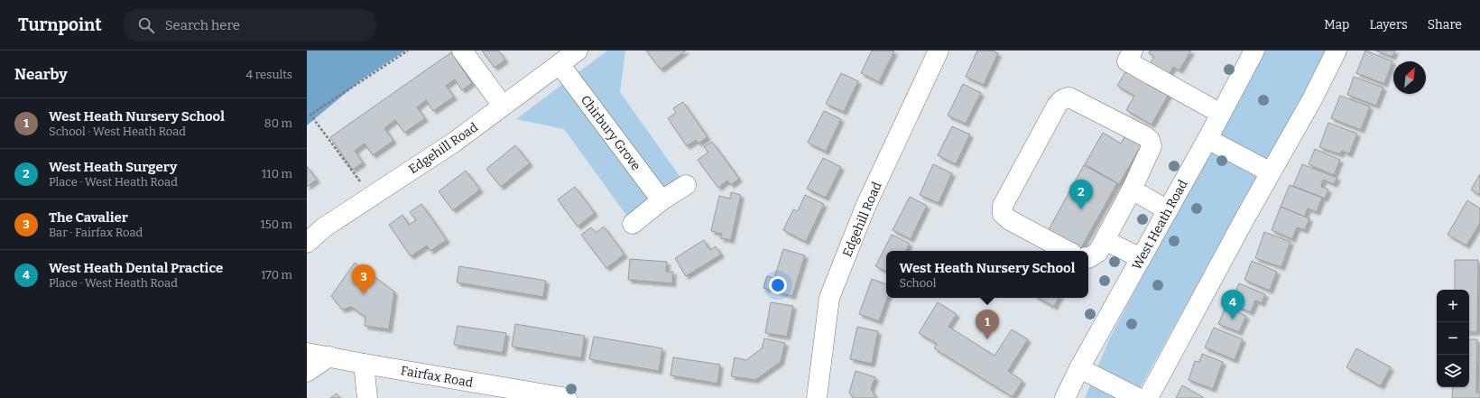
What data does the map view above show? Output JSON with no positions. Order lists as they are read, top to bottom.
{
  "streets": {
    "street": [
      "Chirbury Grove",
      "Edgehill Road",
      "West Heath Road",
      "Fairfax Road"
    ]
  },
  "crossings": [
    ["Chirbury Grove", "Edgehill Road"]
  ],
  "north": "top right",
  "page": {
    "header": "Turnpoint",
    "search": "Search here",
    "nav": ["Map", "Layers", "Share"],
    "heading": ["Nearby", "4 results"],
    "list": [
      {
        "mark": "1",
        "name": "West Heath Nursery School",
        "note": "School · West Heath Road",
        "value": "80 m"
      },
      {
        "mark": "2",
        "name": "West Heath Surgery",
        "note": "Place · West Heath Road",
        "value": "110 m"
      },
      {
        "mark": "3",
        "name": "The Cavalier",
        "note": "Bar · Fairfax Road",
        "value": "150 m"
      },
      {
        "mark": "4",
        "name": "West Heath Dental Practice",
        "note": "Place · West Heath Road",
        "value": "170 m"
      }
    ],
    "pins": [
      "2",
      "3",
      "4",
      "1"
    ],
    "popup": ["West Heath Nursery School", "School"],
    "map_buttons": ["+", "−"]
  }
}
